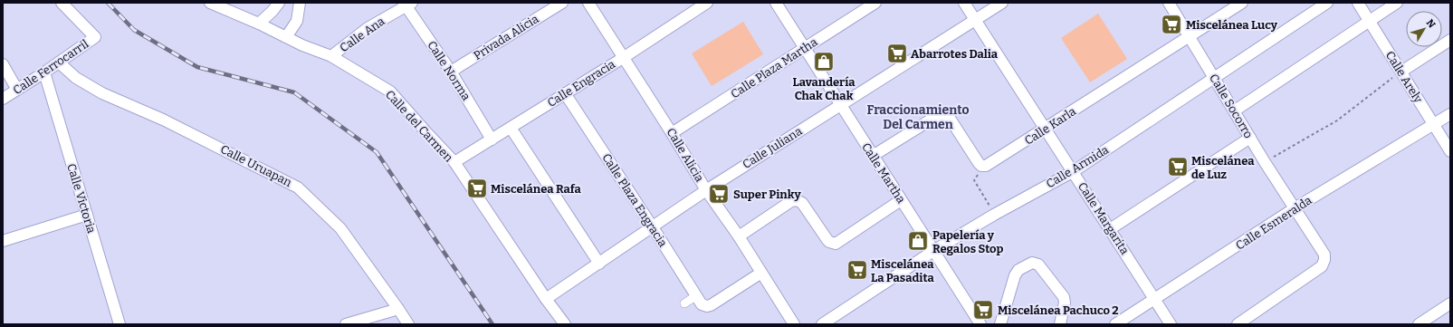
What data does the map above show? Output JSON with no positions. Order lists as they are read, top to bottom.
{
  "streets": {
    "street": [
      "Calle Ana",
      "Privada Alicia",
      "Calle Ferrocarril",
      "Calle Plaza Martha",
      "Calle Norma",
      "Calle Arely",
      "Calle Engracia",
      "Calle Socorro",
      "Calle del Carmen",
      "Calle Karla",
      "Calle Juliana",
      "Calle Alicia",
      "Calle Uruapan",
      "Calle Armida",
      "Calle Martha",
      "Calle Victoria",
      "Calle Plaza Engracia",
      "Calle Margarita",
      "Calle Esmeralda"
    ]
  },
  "crossings": [
    ["Calle Ana", "Calle Norma"],
    ["Calle Ana", "Calle del Carmen"],
    ["Privada Alicia", "Calle Norma"],
    ["Calle Ferrocarril", "Calle Uruapan"],
    ["Calle Ferrocarril", "Calle Victoria"],
    ["Calle Plaza Martha", "Calle Alicia"],
    ["Calle Plaza Martha", "Calle Martha"],
    ["Calle Norma", "Calle Engracia"],
    ["Calle Arely", "Calle Esmeralda"],
    ["Calle Engracia", "Calle del Carmen"],
    ["Calle Engracia", "Calle Alicia"],
    ["Calle Engracia", "Calle Plaza Engracia"],
    ["Calle Socorro", "Calle Karla"],
    ["Calle Socorro", "Calle Armida"],
    ["Calle Socorro", "Calle Esmeralda"],
    ["Calle del Carmen", "Calle Juliana"],
    ["Calle Karla", "Calle Margarita"],
    ["Calle Juliana", "Calle Alicia"],
    ["Calle Juliana", "Calle Martha"],
    ["Calle Juliana", "Calle Plaza Engracia"],
    ["Calle Juliana", "Calle Margarita"],
    ["Calle Alicia", "Calle Plaza Engracia"],
    ["Calle Armida", "Calle Martha"],
    ["Calle Armida", "Calle Margarita"],
    ["Calle Margarita", "Calle Esmeralda"]
  ],
  "districts": ["Fraccionamiento Del Carmen"],
  "places": {
    "supermarket": [
      "Miscelánea Lucy",
      "Abarrotes Dalia",
      "Miscelánea de Luz",
      "Miscelánea Rafa",
      "Super Pinky",
      "Miscelánea La Pasadita",
      "Miscelánea Pachuco 2"
    ],
    "shop": ["Lavandería Chak Chak", "Papelería y Regalos Stop"]
  },
  "north": "top right"
}
